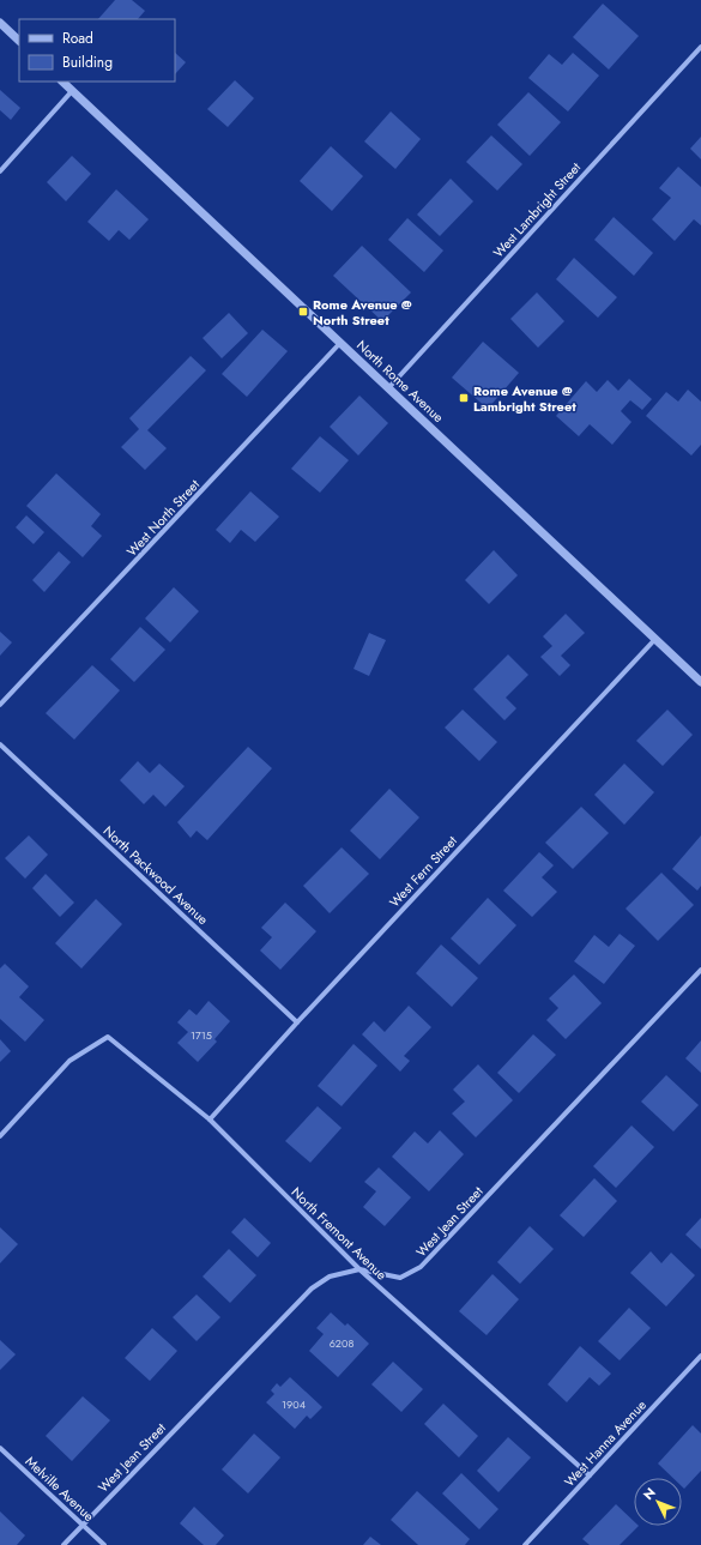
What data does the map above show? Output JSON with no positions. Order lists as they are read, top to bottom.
{
  "streets": {
    "street": [
      "West Lambright Street",
      "North Rome Avenue",
      "West North Street",
      "West Fern Street",
      "North Packwood Avenue",
      "West Jean Street",
      "North Fremont Avenue",
      "West Hanna Avenue",
      "Melville Avenue"
    ]
  },
  "crossings": [
    ["West Lambright Street", "North Rome Avenue"],
    ["North Rome Avenue", "West North Street"],
    ["North Rome Avenue", "West Fern Street"],
    ["West Fern Street", "North Packwood Avenue"],
    ["West Fern Street", "North Fremont Avenue"],
    ["West Jean Street", "North Fremont Avenue"],
    ["West Jean Street", "Melville Avenue"],
    ["North Fremont Avenue", "West Hanna Avenue"]
  ],
  "places": {
    "transit": ["Rome Avenue @ North Street", "Rome Avenue @ Lambright Street"]
  },
  "house_numbers": ["1715", "6208", "1904"],
  "legend": ["Road", "Building"],
  "north": "top left"
}
